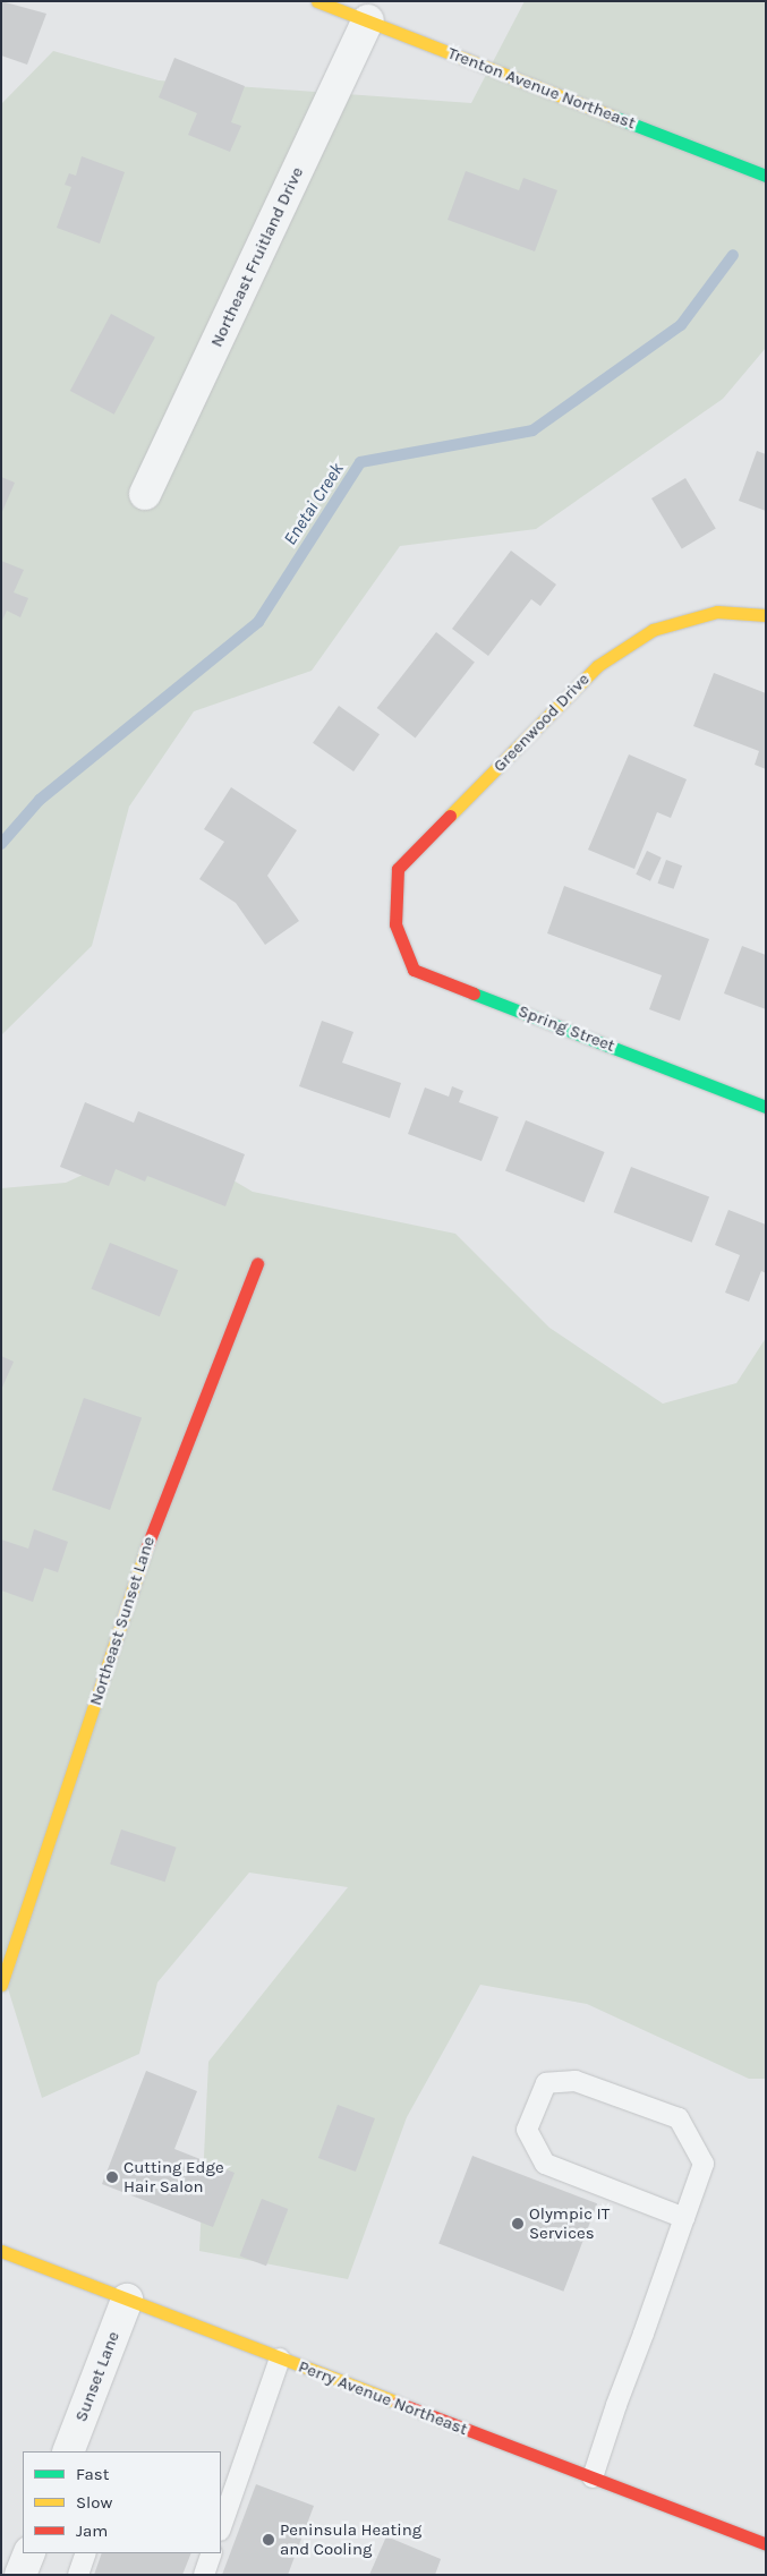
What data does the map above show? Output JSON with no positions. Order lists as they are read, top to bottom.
{
  "streets": {
    "street": [
      "Trenton Avenue Northeast",
      "Northeast Fruitland Drive",
      "Greenwood Drive",
      "Spring Street",
      "Northeast Sunset Lane",
      "Sunset Lane",
      "Perry Avenue Northeast"
    ]
  },
  "crossings": [
    ["Trenton Avenue Northeast", "Northeast Fruitland Drive"],
    ["Greenwood Drive", "Spring Street"],
    ["Sunset Lane", "Perry Avenue Northeast"]
  ],
  "water": ["Enetai Creek"],
  "places": ["Cutting Edge Hair Salon", "Olympic IT Services", "Peninsula Heating and Cooling"],
  "legend": ["Fast", "Slow", "Jam"]
}
